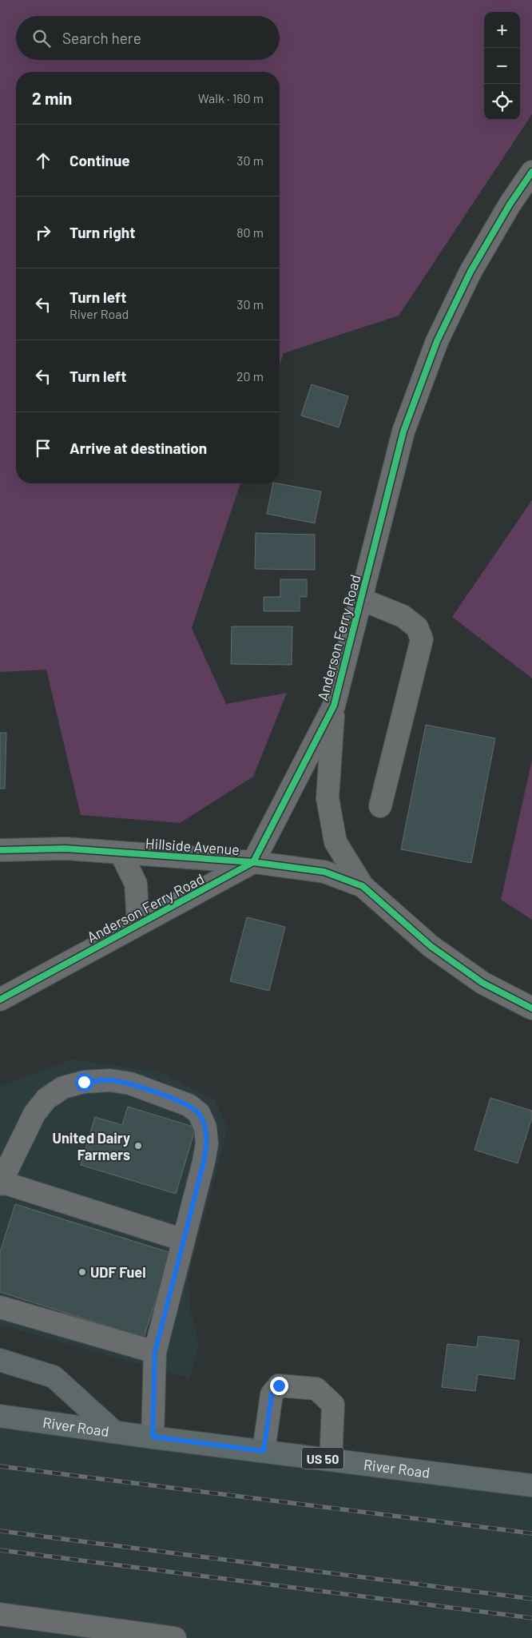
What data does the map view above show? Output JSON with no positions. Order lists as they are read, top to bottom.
{
  "streets": {
    "main road": ["River Road", "US 50"],
    "street": ["Anderson Ferry Road", "Hillside Avenue"]
  },
  "crossings": [
    ["Anderson Ferry Road", "Hillside Avenue"]
  ],
  "places": ["United Dairy Farmers", "UDF Fuel"],
  "page": {
    "map_buttons": ["+", "−"],
    "search": "Search here",
    "heading": ["2 min", "Walk · 160 m"],
    "list": [
      ["Continue", "30 m"],
      ["Turn right", "80 m"],
      ["Turn left", "River Road", "30 m"],
      ["Turn left", "20 m"],
      "Arrive at destination"
    ]
  }
}
